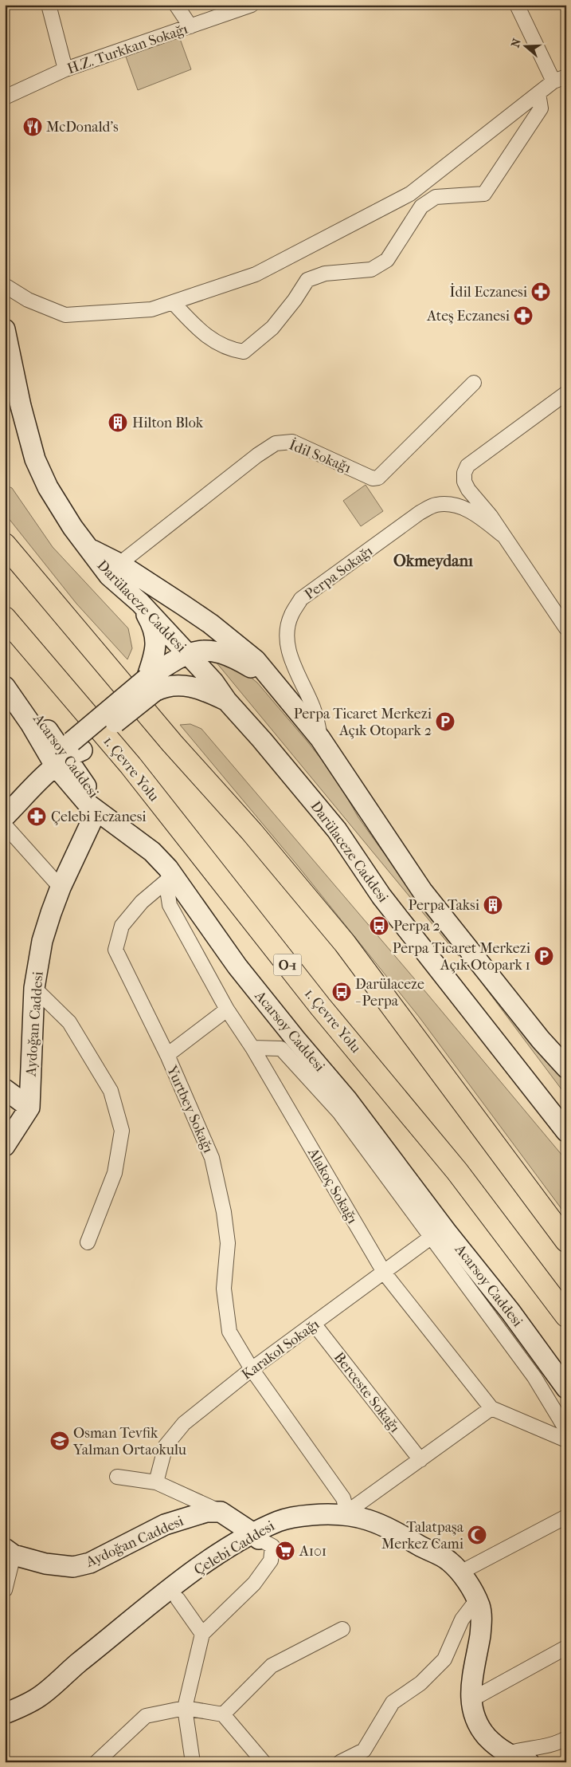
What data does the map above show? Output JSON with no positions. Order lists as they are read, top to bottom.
{
  "streets": {
    "highway": ["1. Çevre Yolu", "O-1"],
    "main road": [
      "Darülaceze Caddesi",
      "Acarsoy Caddesi",
      "Aydoğan Caddesi",
      "Çelebi Caddesi"
    ],
    "street": [
      "H.Z. Turkkan Sokağı",
      "İdil Sokağı",
      "Perpa Sokağı",
      "Yurtbey Sokağı",
      "Alakoç Sokağı",
      "Karakol Sokağı",
      "Berceste Sokağı"
    ]
  },
  "crossings": [
    ["İdil Sokağı", "Darülaceze Caddesi"],
    ["Perpa Sokağı", "Darülaceze Caddesi"],
    ["Acarsoy Caddesi", "Aydoğan Caddesi"],
    ["Acarsoy Caddesi", "Yurtbey Sokağı"],
    ["Acarsoy Caddesi", "Alakoç Sokağı"],
    ["Yurtbey Sokağı", "Alakoç Sokağı"],
    ["Yurtbey Sokağı", "Karakol Sokağı"],
    ["Yurtbey Sokağı", "Çelebi Caddesi"],
    ["Alakoç Sokağı", "Karakol Sokağı"],
    ["Karakol Sokağı", "Berceste Sokağı"]
  ],
  "districts": ["Okmeydanı"],
  "places": {
    "restaurant": ["McDonald's"],
    "pharmacy": ["İdil Eczanesi", "Ateş Eczanesi", "Çelebi Eczanesi"],
    "building": ["Hilton Blok", "Perpa Taksi"],
    "parking": ["Perpa Ticaret Merkezi Açık Otopark 2", "Perpa Ticaret Merkezi Açık Otopark 1"],
    "bus stop": ["Perpa 2", "Darülaceze - Perpa"],
    "school or university": ["Osman Tevfik Yalman Ortaokulu"],
    "mosque": ["Talatpaşa Merkez Cami"],
    "supermarket": ["A101"]
  },
  "north": "left"
}
